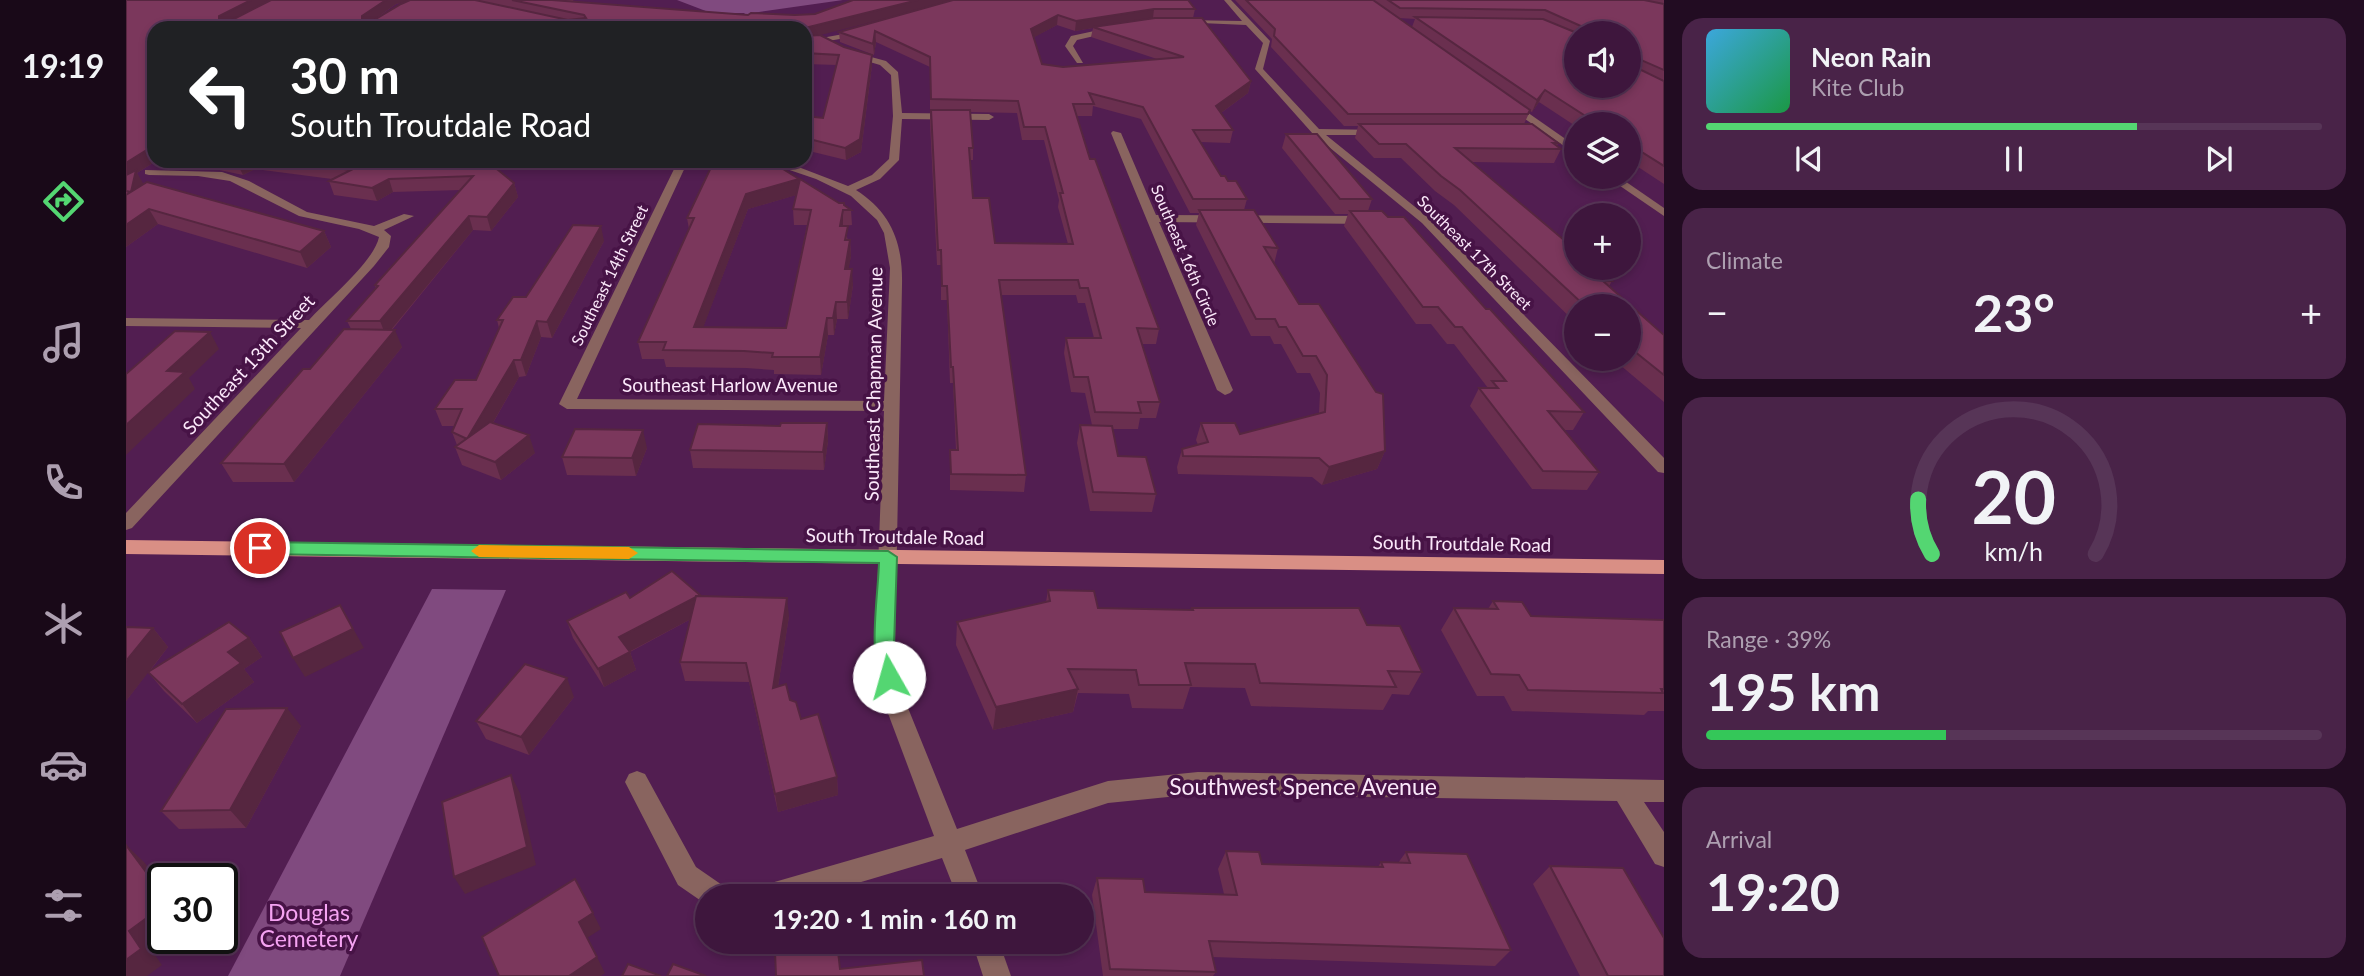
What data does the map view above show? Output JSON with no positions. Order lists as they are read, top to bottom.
{
  "streets": {
    "main road": ["South Troutdale Road"],
    "street": [
      "Southeast 17th Street",
      "Southeast 16th Circle",
      "Southeast 14th Street",
      "Southeast 13th Street",
      "Southeast Harlow Avenue",
      "Southeast Chapman Avenue",
      "Southwest Spence Avenue"
    ]
  },
  "crossings": [
    ["Southeast 14th Street", "Southeast Harlow Avenue"],
    ["Southeast Harlow Avenue", "Southeast Chapman Avenue"],
    ["Southeast Chapman Avenue", "South Troutdale Road"],
    ["Southeast Chapman Avenue", "Southwest Spence Avenue"]
  ],
  "parks": ["Douglas Cemetery"],
  "page": {
    "tabs": "19:19",
    "map_buttons": ["+", "−"],
    "turn": ["30 m", "South Troutdale Road"],
    "song": ["Neon Rain", "Kite Club"],
    "tile": [
      "Climate",
      ["Range · 39%", "195 km"],
      ["Arrival", "19:20"]
    ],
    "heat": ["−", "23°", "+"],
    "limit": "30",
    "trip": "19:20 · 1 min · 160 m",
    "gauge": ["20", "km/h"]
  }
}
